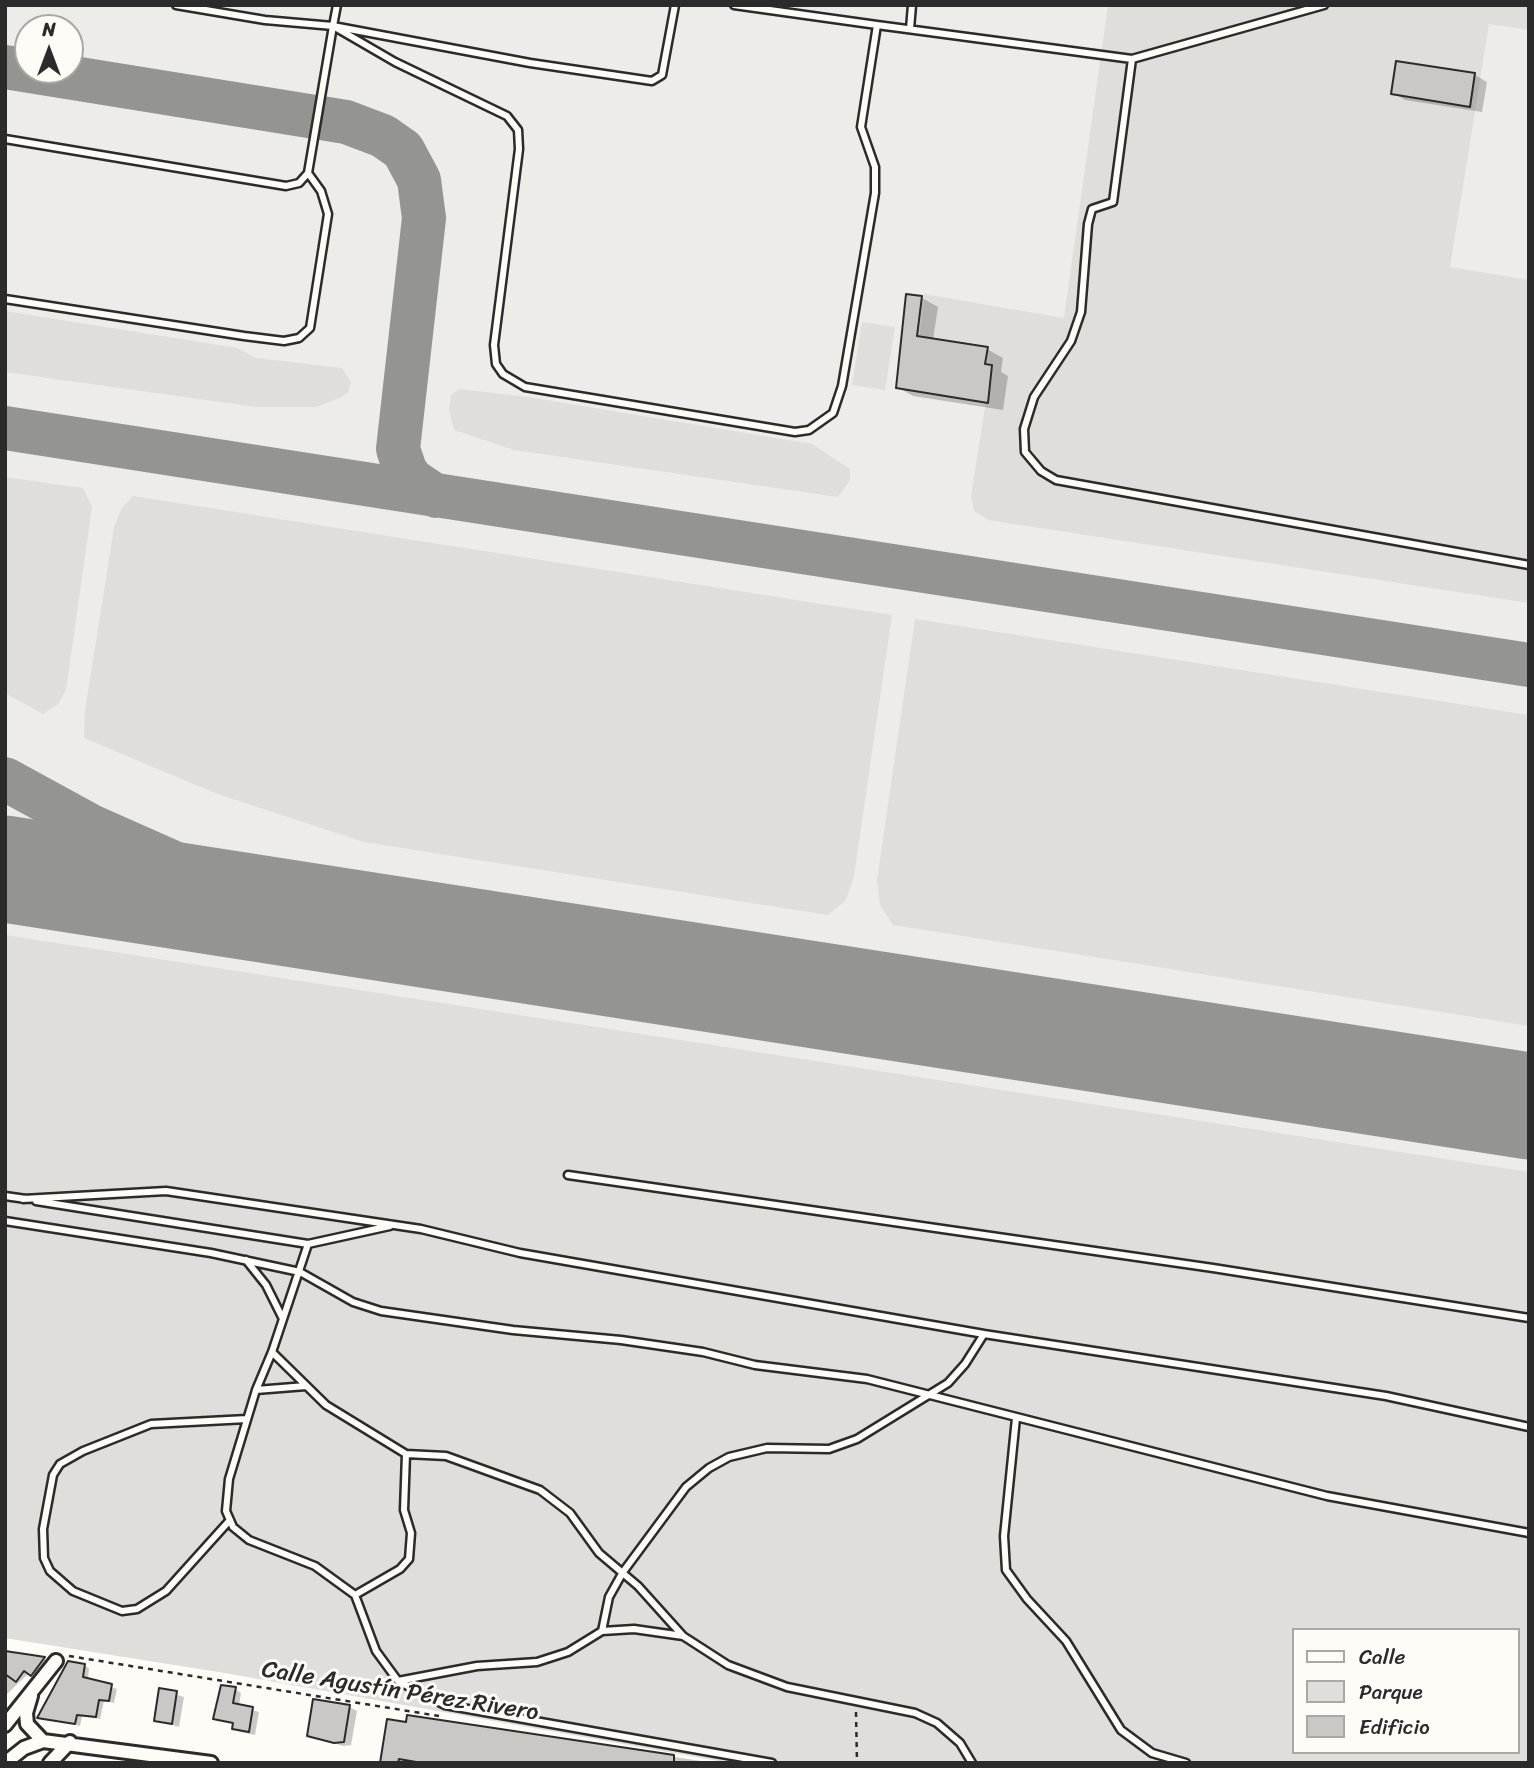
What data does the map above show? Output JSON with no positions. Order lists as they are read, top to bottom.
{
  "streets": {
    "path": ["Calle Agustín Pérez Rivero"]
  },
  "legend": ["Calle", "Parque", "Edificio"],
  "north": "top"
}
